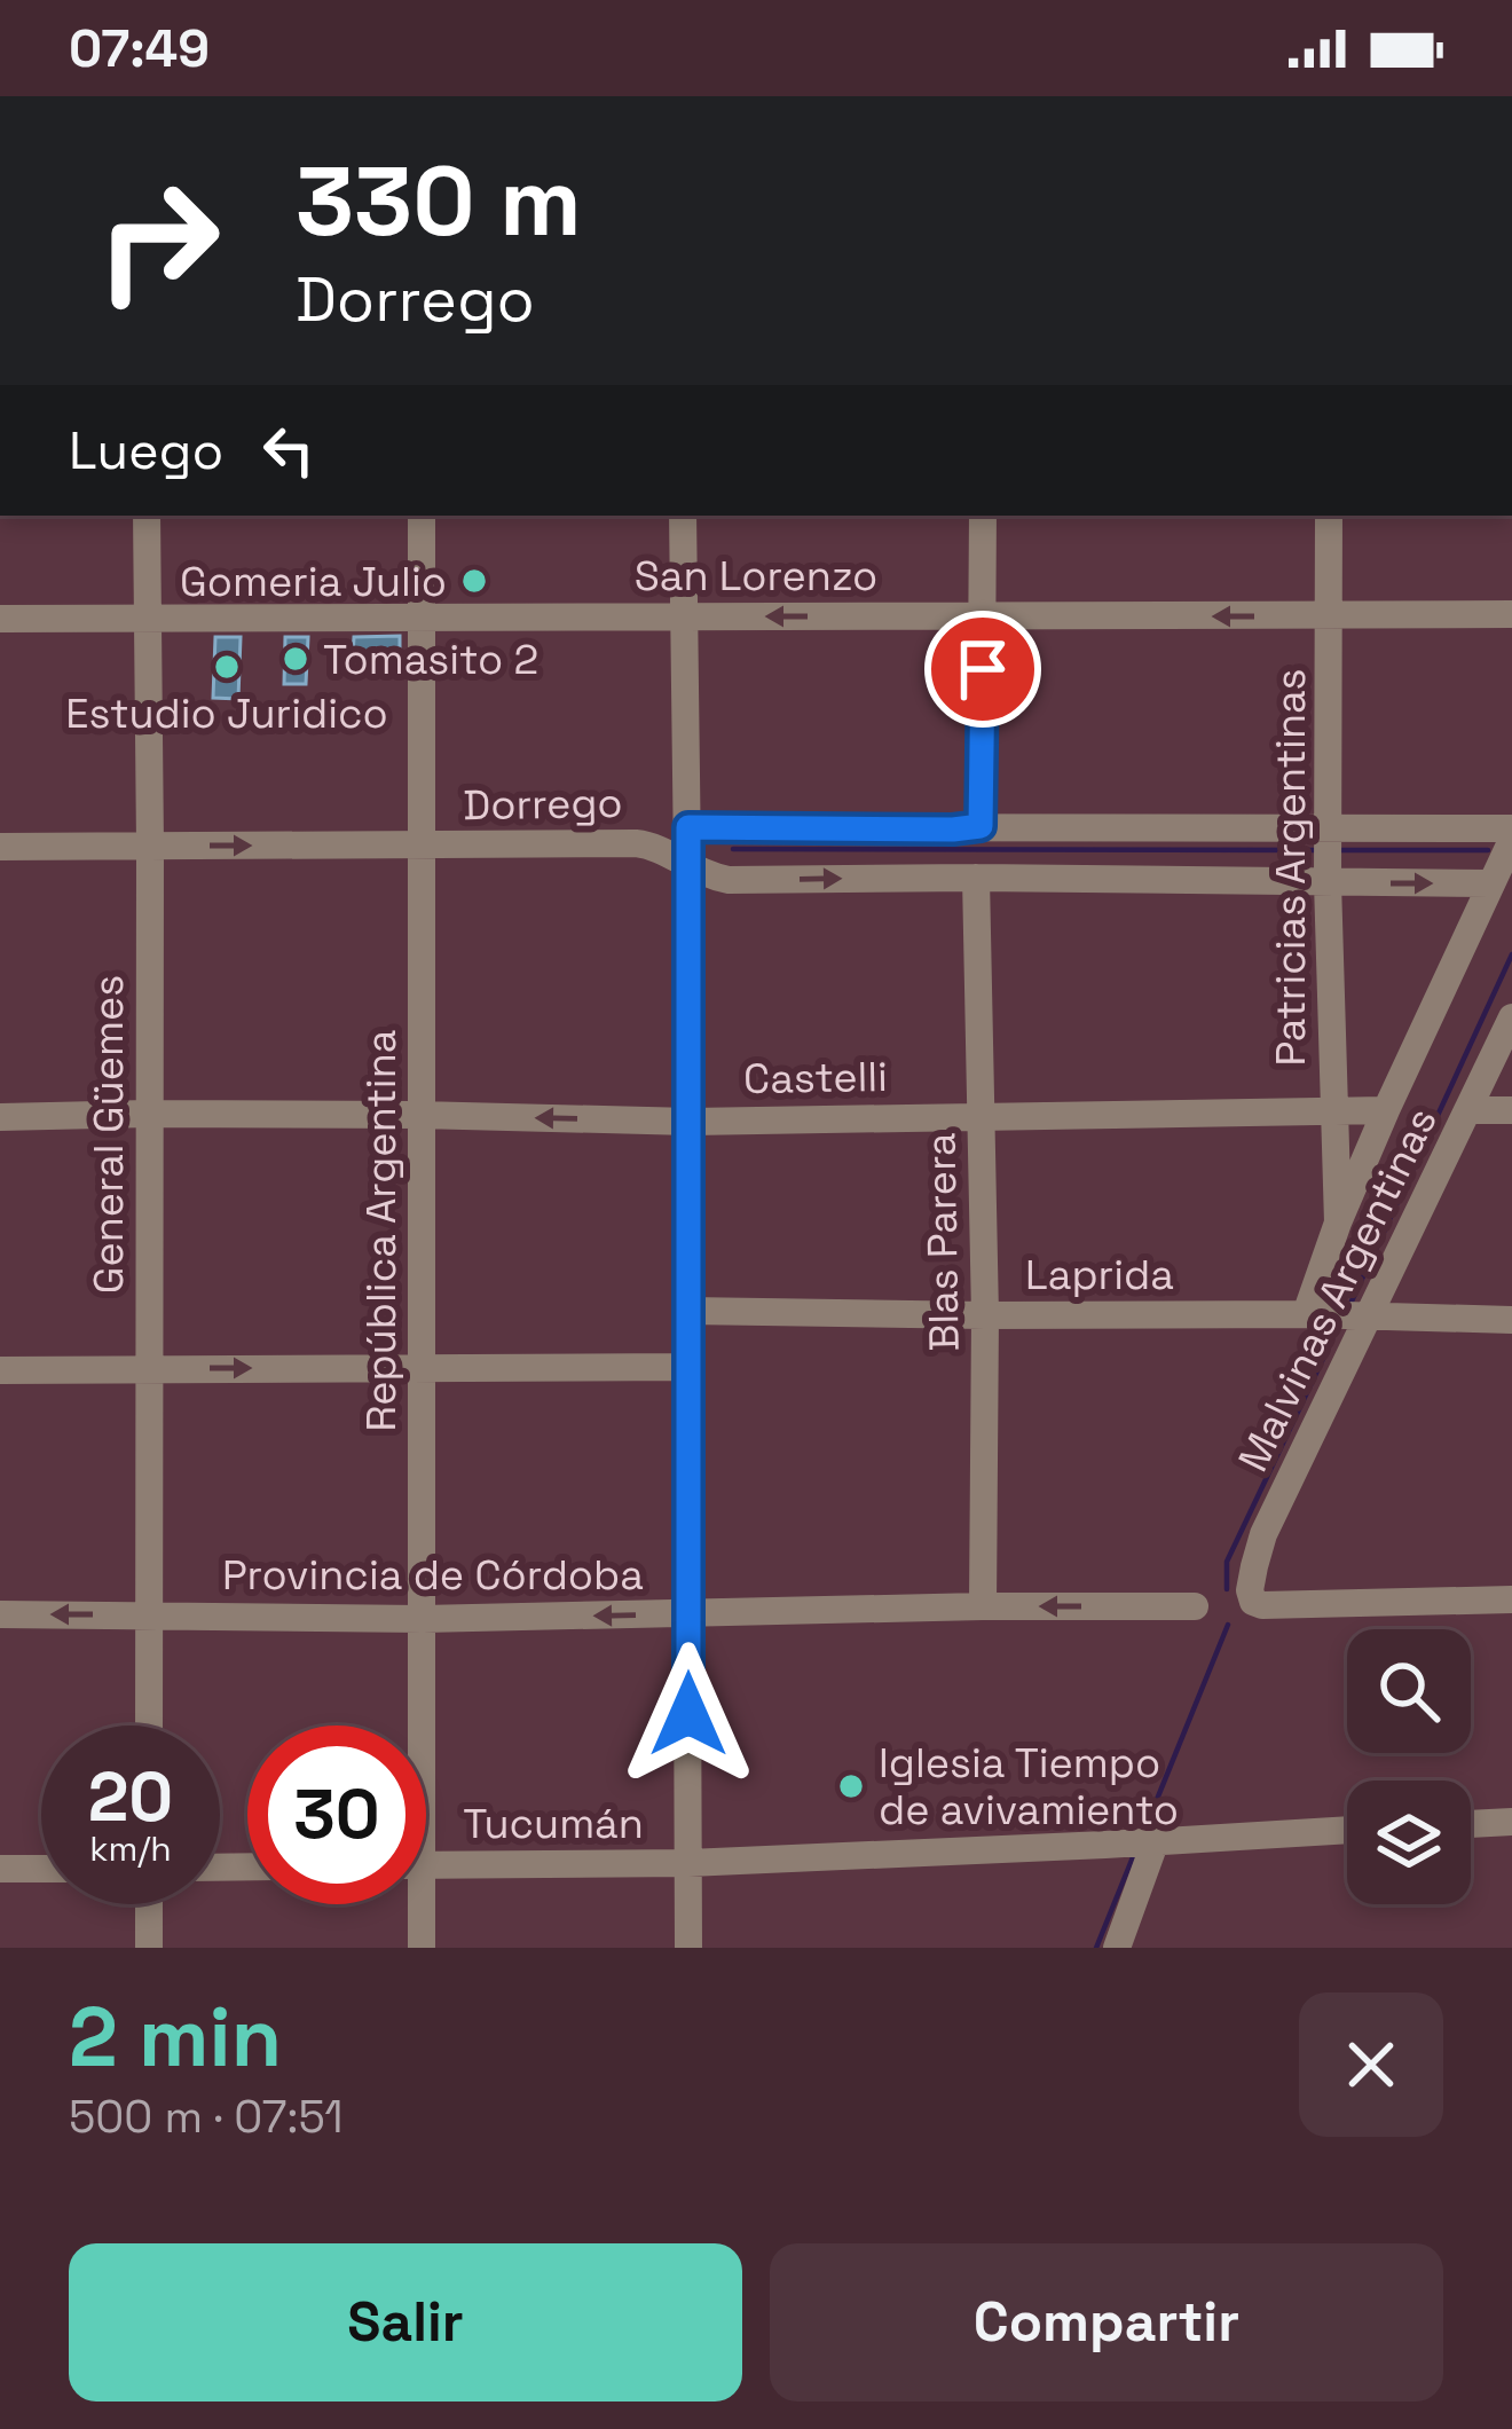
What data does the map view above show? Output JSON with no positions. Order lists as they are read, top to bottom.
{
  "streets": {
    "street": [
      "San Lorenzo",
      "Dorrego",
      "Patricias Argentinas",
      "Castelli",
      "General Güemes",
      "República Argentina",
      "Blas Parera",
      "Laprida",
      "Malvinas Argentinas",
      "Provincia de Córdoba",
      "Tucumán"
    ]
  },
  "crossings": [
    ["San Lorenzo", "Patricias Argentinas"],
    ["San Lorenzo", "General Güemes"],
    ["San Lorenzo", "República Argentina"],
    ["Dorrego", "Patricias Argentinas"],
    ["Dorrego", "General Güemes"],
    ["Dorrego", "República Argentina"],
    ["Dorrego", "Blas Parera"],
    ["Dorrego", "Malvinas Argentinas"],
    ["Patricias Argentinas", "Castelli"],
    ["Patricias Argentinas", "Malvinas Argentinas"],
    ["Castelli", "General Güemes"],
    ["Castelli", "República Argentina"],
    ["Castelli", "Blas Parera"],
    ["Castelli", "Malvinas Argentinas"],
    ["General Güemes", "Provincia de Córdoba"],
    ["República Argentina", "Provincia de Córdoba"],
    ["Blas Parera", "Laprida"],
    ["Blas Parera", "Provincia de Córdoba"],
    ["Laprida", "Malvinas Argentinas"]
  ],
  "one_way": ["Provincia de Córdoba"],
  "places": [
    "Gomeria Julio",
    "Tomasito 2",
    "Estudio Juridico",
    "Iglesia Tiempo de avivamiento"
  ],
  "page": {
    "status": "07:49",
    "turn": ["330 m", "Dorrego"],
    "then": "Luego",
    "speed": "20 km/h",
    "limit": "30",
    "heading": ["2 min", "500 m · 07:51"],
    "buttons": ["Salir", "Compartir"]
  }
}
